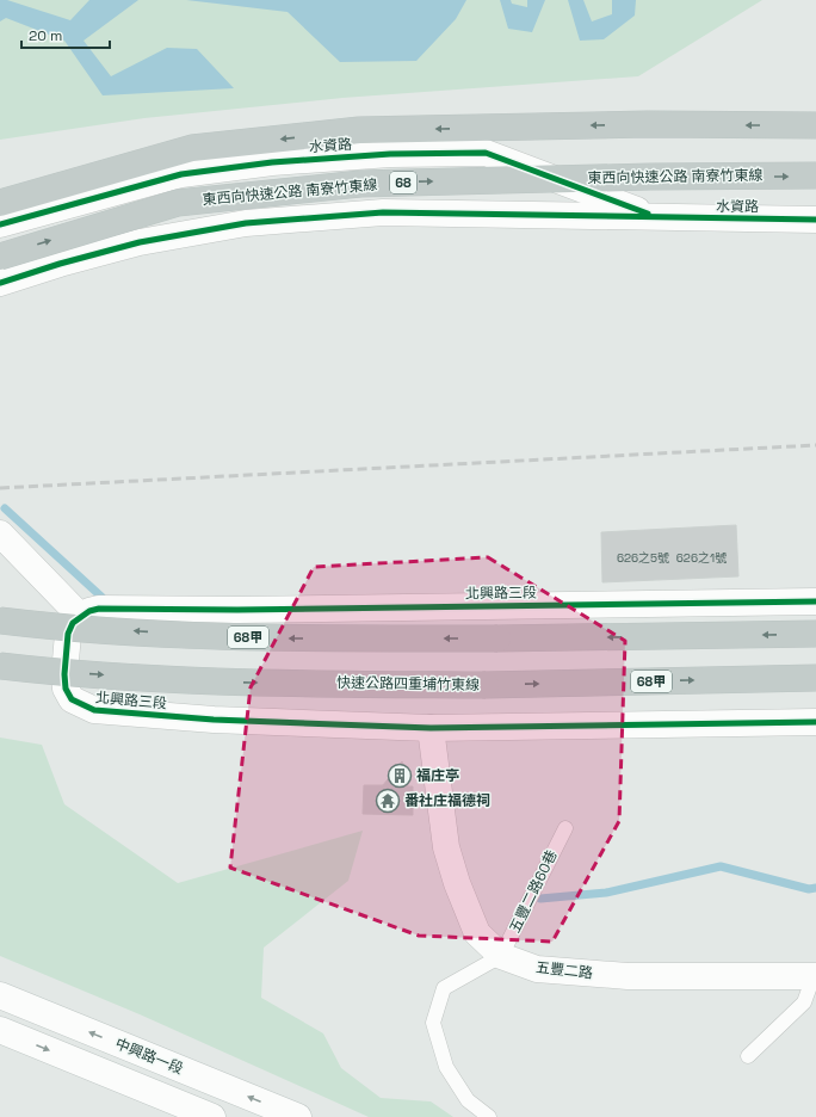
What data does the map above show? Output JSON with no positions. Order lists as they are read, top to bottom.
{
  "streets": {
    "highway": [
      "東西向快速公路 南寮竹東線",
      "68",
      "68甲",
      "快速公路四重埔竹東線"
    ],
    "street": [
      "水資路",
      "北興路三段",
      "五豐二路",
      "中興路一段"
    ],
    "lane": ["五豐二路60巷"]
  },
  "crossings": [
    ["北興路三段", "五豐二路"],
    ["五豐二路60巷", "五豐二路"]
  ],
  "places": {
    "building": ["福庄亭"],
    "temple": ["番社庄福德祠"]
  },
  "house_numbers": ["626之5號", "626之1號"],
  "scale_bar": "20 m"
}
